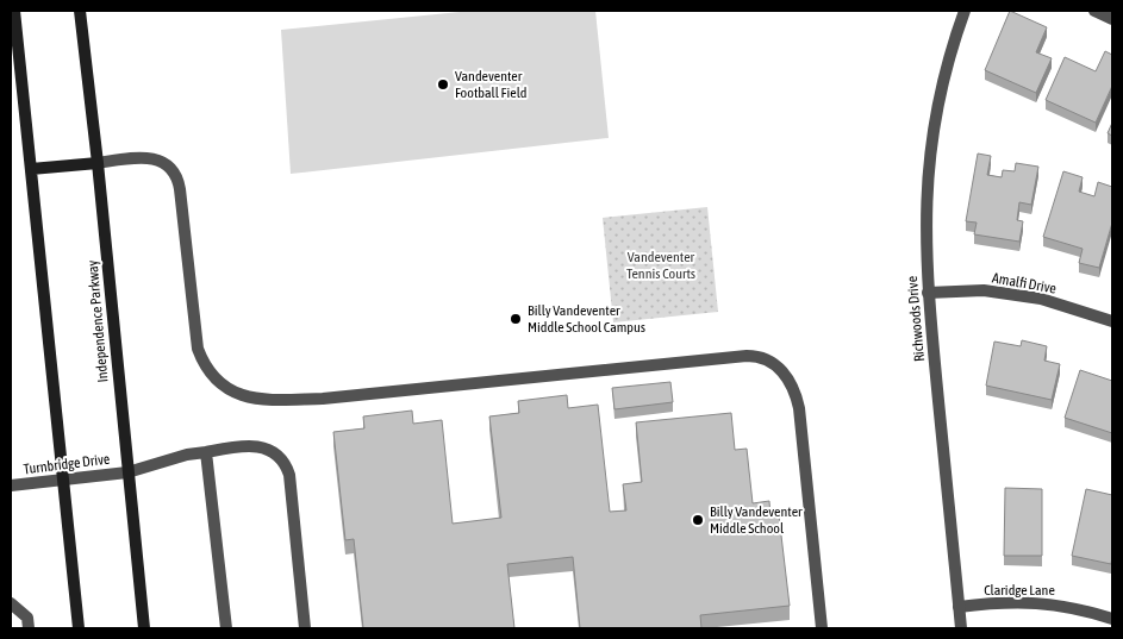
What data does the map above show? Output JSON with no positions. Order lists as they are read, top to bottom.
{
  "streets": {
    "main road": ["Independence Parkway"],
    "street": [
      "Amalfi Drive",
      "Richwoods Drive",
      "Turnbridge Drive",
      "Claridge Lane"
    ]
  },
  "crossings": [
    ["Amalfi Drive", "Richwoods Drive"],
    ["Richwoods Drive", "Claridge Lane"],
    ["Independence Parkway", "Turnbridge Drive"]
  ],
  "parks": ["Vandeventer Tennis Courts"],
  "places": ["Vandeventer Football Field", "Billy Vandeventer Middle School Campus", "Billy Vandeventer Middle School"]
}
